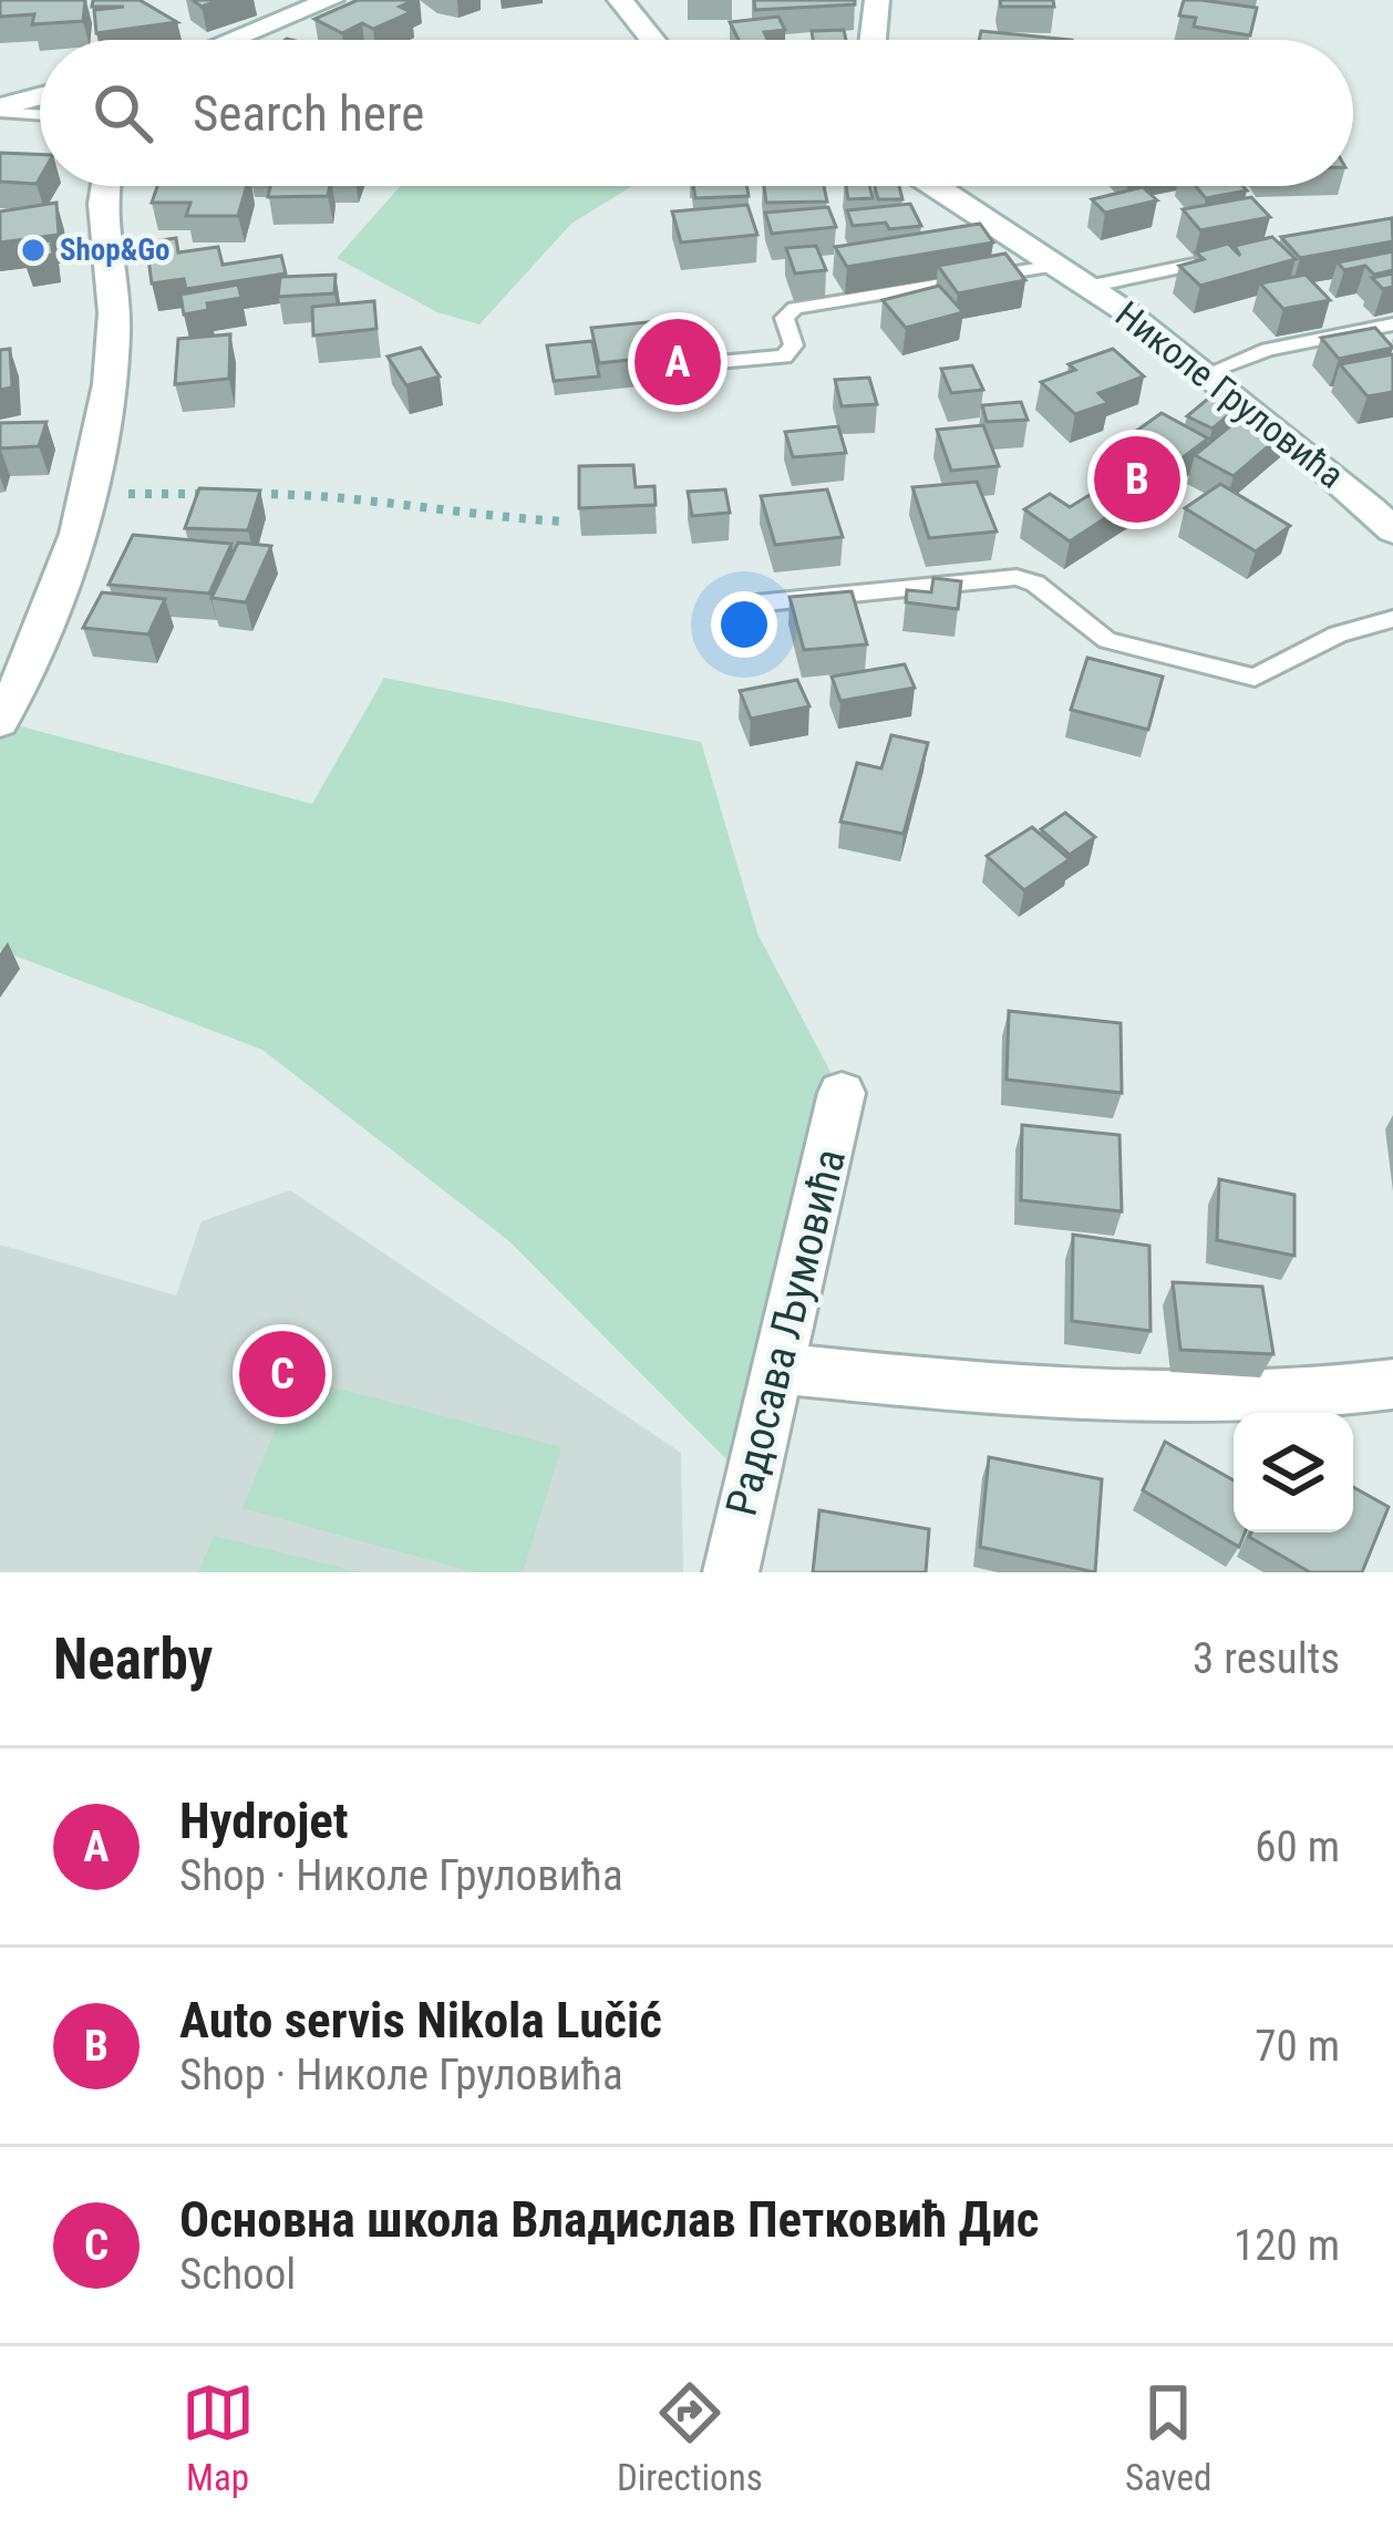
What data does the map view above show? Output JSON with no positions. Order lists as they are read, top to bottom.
{
  "streets": {
    "street": ["Николе Груловића", "Радосава Љумовића"]
  },
  "places": ["Shop&Go"],
  "page": {
    "search": "Search here",
    "pins": ["A", "B", "C"],
    "heading": ["Nearby", "3 results"],
    "list": [
      {
        "mark": "A",
        "name": "Hydrojet",
        "note": "Shop · Николе Груловића",
        "value": "60 m"
      },
      {
        "mark": "B",
        "name": "Auto servis Nikola Lučić",
        "note": "Shop · Николе Груловића",
        "value": "70 m"
      },
      {
        "mark": "C",
        "name": "Основна школа Владислав Петковић Дис",
        "note": "School",
        "value": "120 m"
      }
    ],
    "nav": ["Map", "Directions", "Saved"]
  }
}
